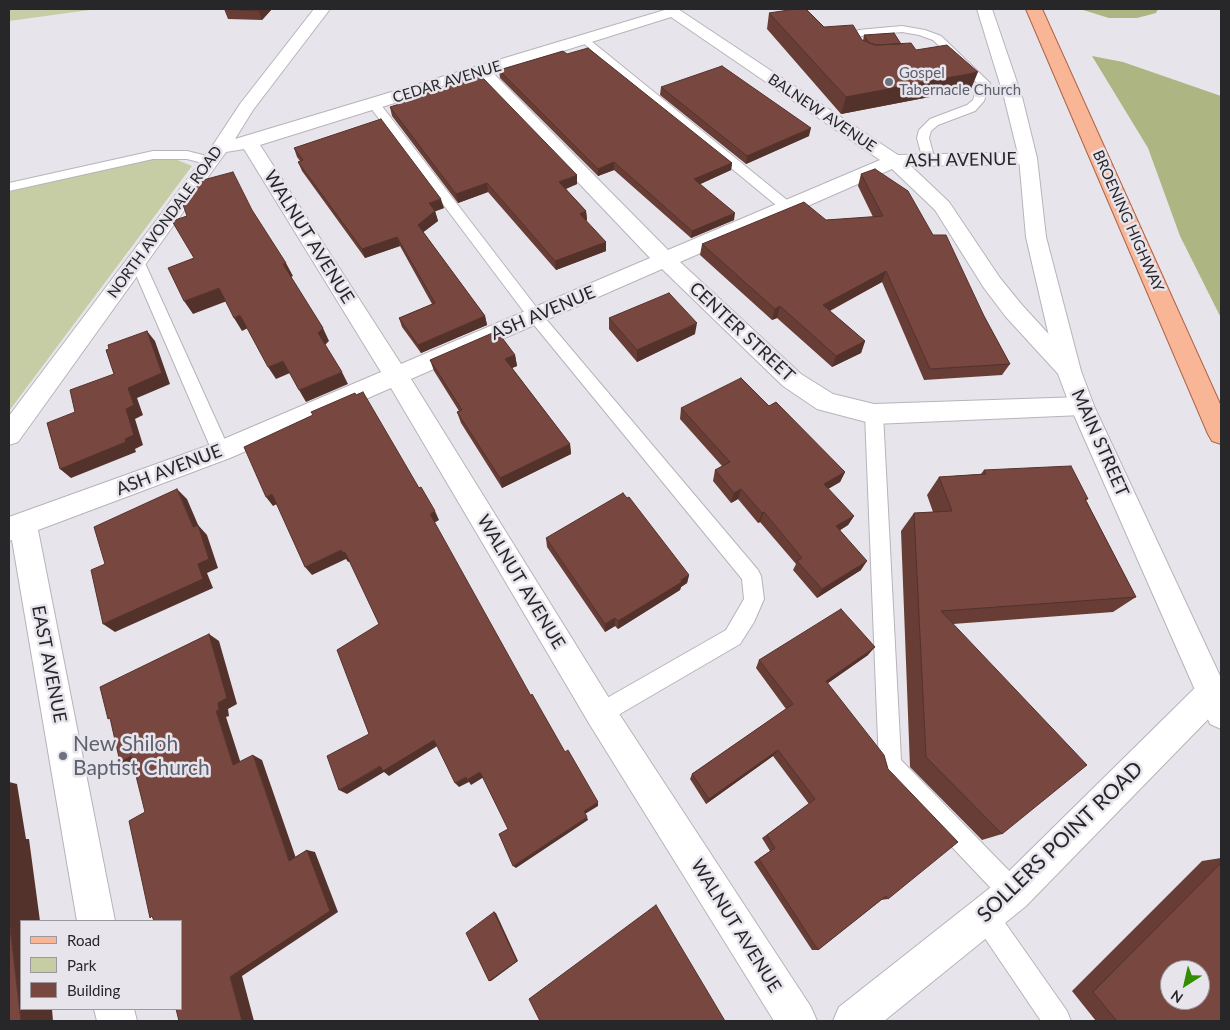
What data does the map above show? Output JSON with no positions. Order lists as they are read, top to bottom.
{
  "streets": {
    "main road": ["BROENING HIGHWAY"],
    "street": [
      "CEDAR AVENUE",
      "BALNEW AVENUE",
      "ASH AVENUE",
      "NORTH AVONDALE ROAD",
      "WALNUT AVENUE",
      "CENTER STREET",
      "MAIN STREET",
      "EAST AVENUE",
      "SOLLERS POINT ROAD"
    ]
  },
  "crossings": [
    ["CEDAR AVENUE", "BALNEW AVENUE"],
    ["CEDAR AVENUE", "NORTH AVONDALE ROAD"],
    ["CEDAR AVENUE", "WALNUT AVENUE"],
    ["CEDAR AVENUE", "CENTER STREET"],
    ["BALNEW AVENUE", "ASH AVENUE"],
    ["BALNEW AVENUE", "MAIN STREET"],
    ["ASH AVENUE", "WALNUT AVENUE"],
    ["ASH AVENUE", "CENTER STREET"],
    ["ASH AVENUE", "MAIN STREET"],
    ["ASH AVENUE", "EAST AVENUE"],
    ["CENTER STREET", "MAIN STREET"],
    ["MAIN STREET", "SOLLERS POINT ROAD"]
  ],
  "places": ["Gospel Tabernacle Church", "New Shiloh Baptist Church"],
  "legend": ["Road", "Park", "Building"],
  "north": "bottom left"
}
